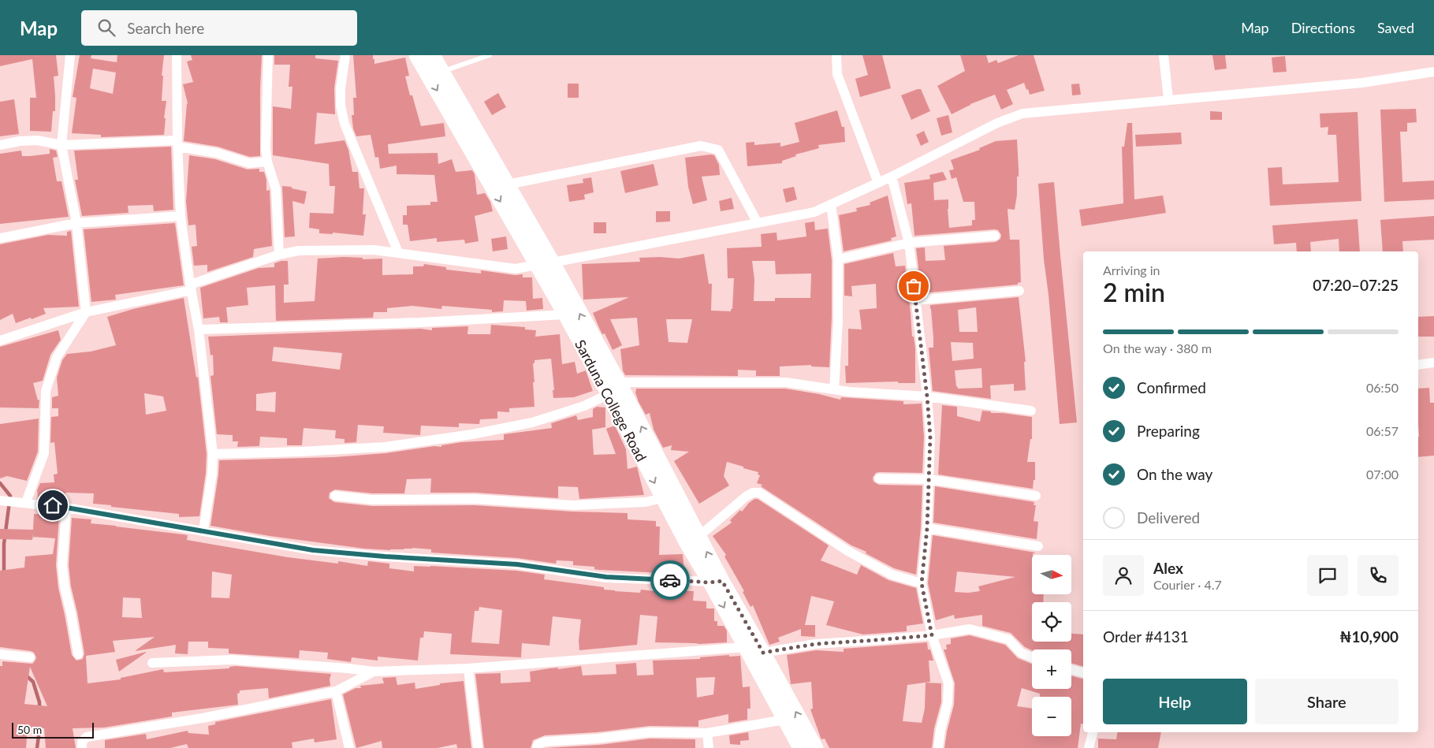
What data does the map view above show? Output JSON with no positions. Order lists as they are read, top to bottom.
{
  "streets": {
    "street": ["Sarduna College Road"]
  },
  "scale_bar": "50 m",
  "north": "right",
  "page": {
    "header": "Map",
    "search": "Search here",
    "nav": ["Map", "Directions", "Saved"],
    "heading": ["2 min", "Arriving in", "07:20–07:25"],
    "panel": [
      "Alex",
      "Courier · 4.7",
      "Order #4131",
      "₦10,900"
    ],
    "bar": "On the way · 380 m",
    "list": [
      ["Confirmed", "06:50"],
      ["Preparing", "06:57"],
      ["On the way", "07:00"],
      "Delivered"
    ],
    "map_buttons": ["+", "−"],
    "buttons": ["Help", "Share"],
    "scale": "50 m"
  }
}
